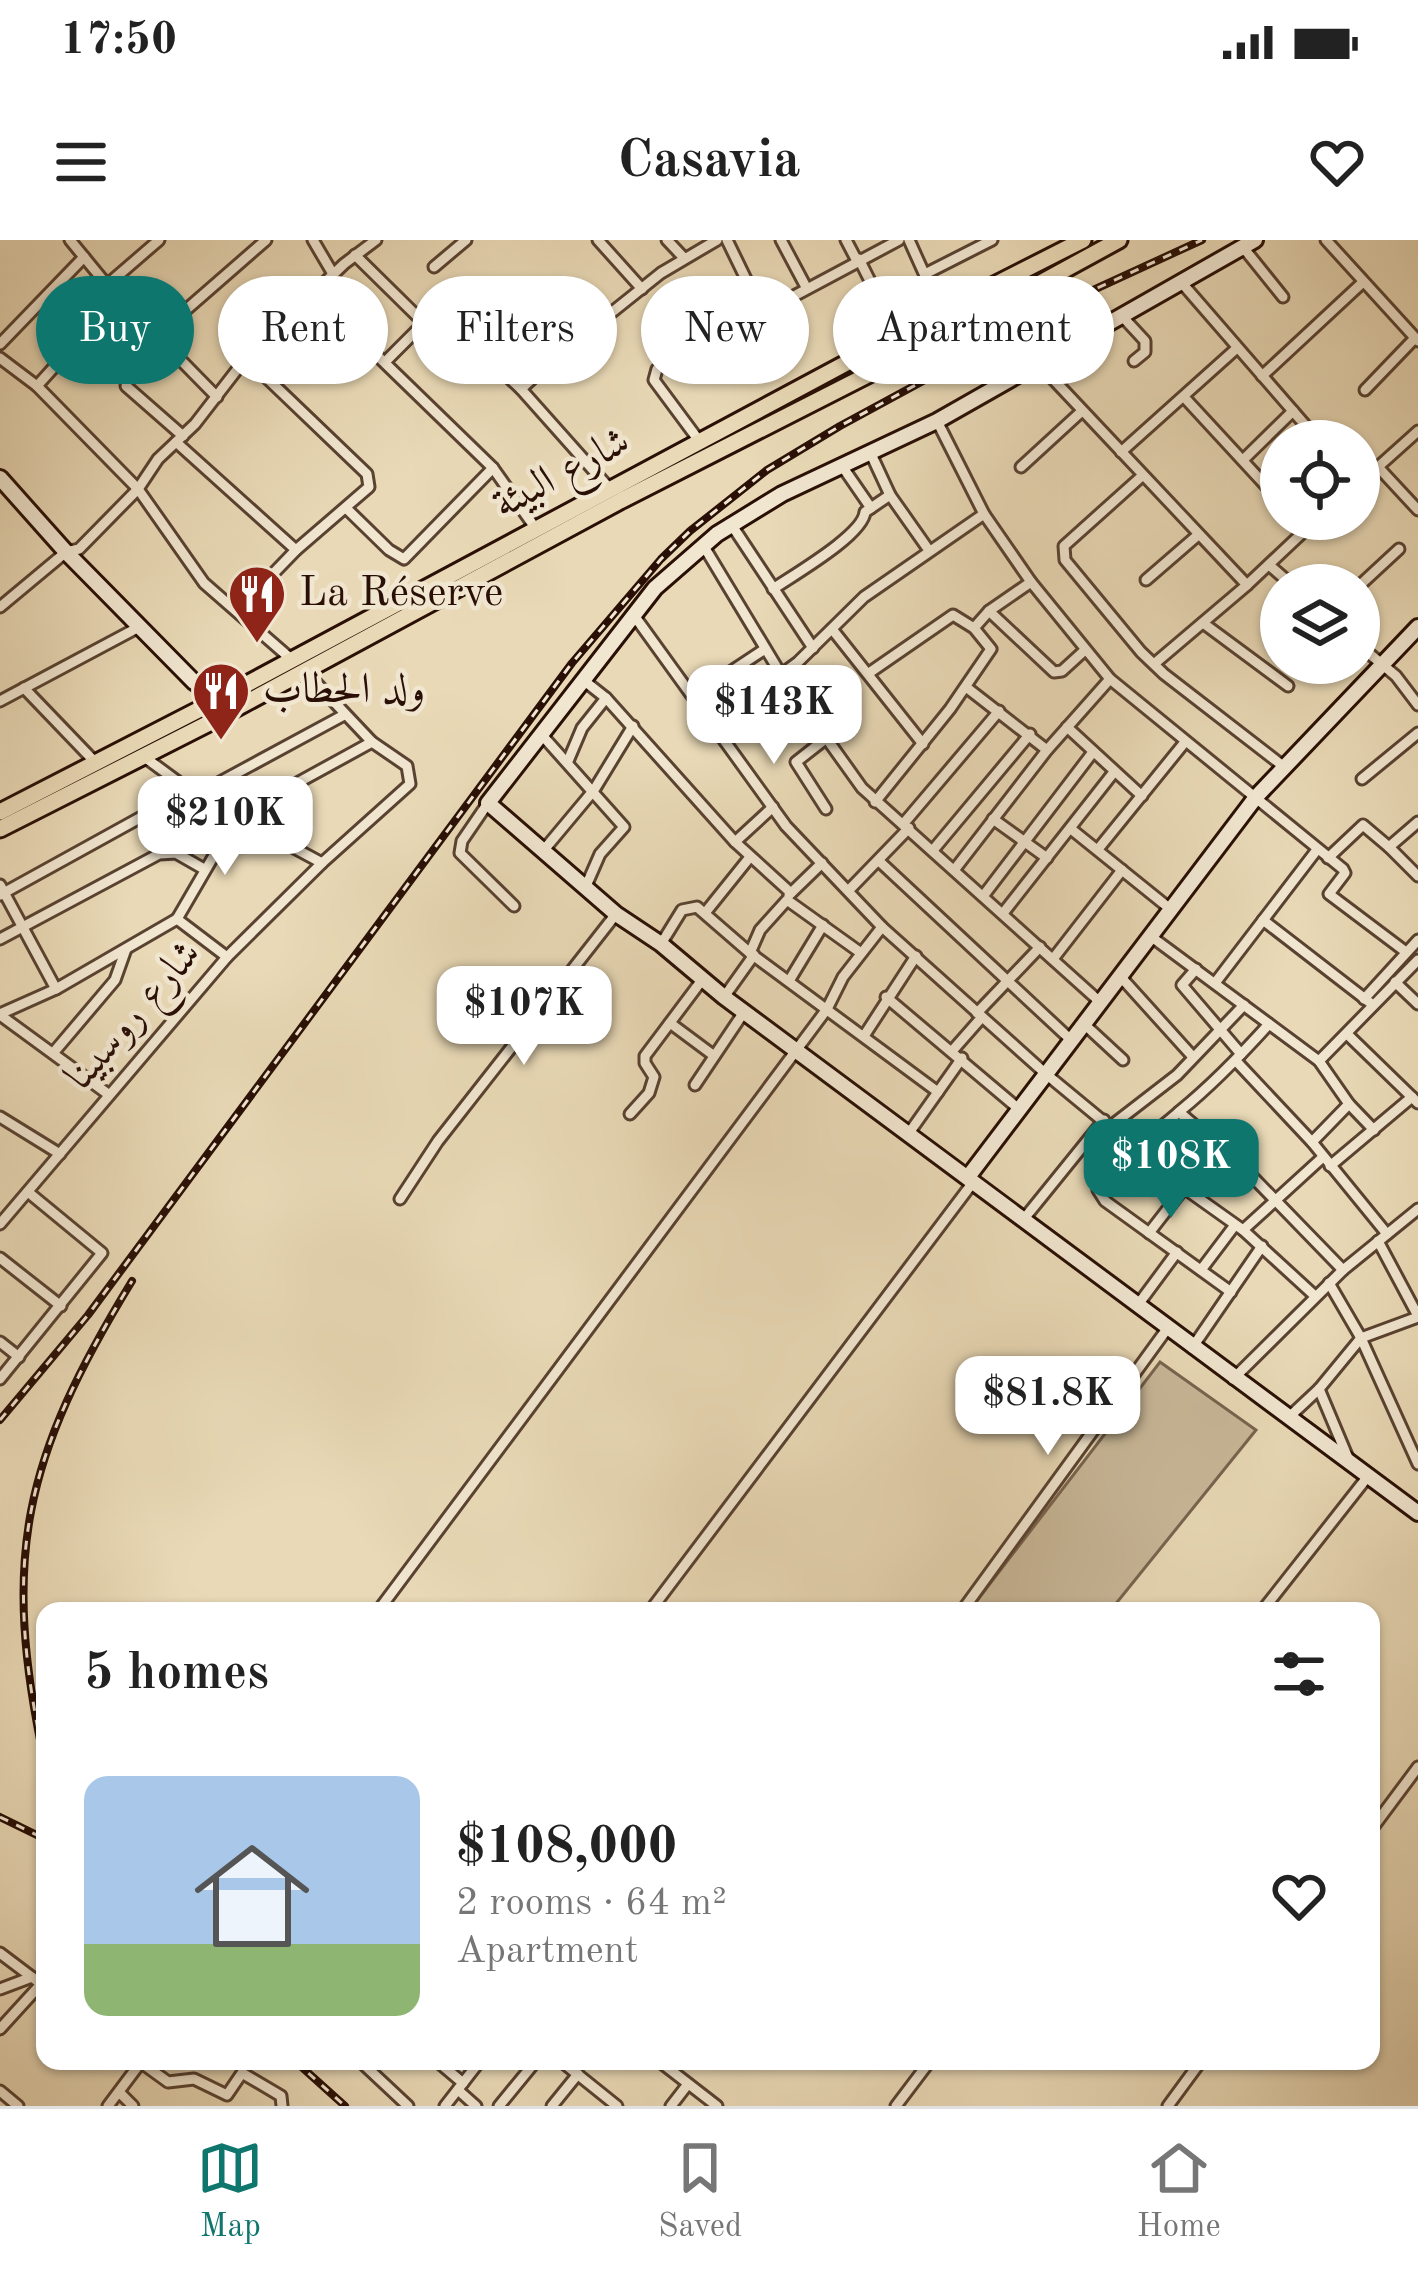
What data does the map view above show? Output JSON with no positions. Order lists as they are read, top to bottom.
{
  "streets": {
    "main road": ["شارع البيئة"],
    "street": ["شارع روسبينا"]
  },
  "crossings": [
    ["شارع البيئة", "شارع روسبينا"]
  ],
  "places": {
    "restaurant": ["La Réserve", "ولد الحطاب"]
  },
  "page": {
    "status": "17:50",
    "header": "Casavia",
    "chip": [
      "Buy",
      "Rent",
      "Filters",
      "New",
      "Apartment"
    ],
    "price": [
      "$143K",
      "$210K",
      "$107K",
      "$108K",
      "$81.8K"
    ],
    "heading": "5 homes",
    "list": [
      {
        "name": "$108,000",
        "note": "2 rooms · 64 m² · Apartment"
      }
    ],
    "tabs": ["Map", "Saved", "Home"]
  }
}
